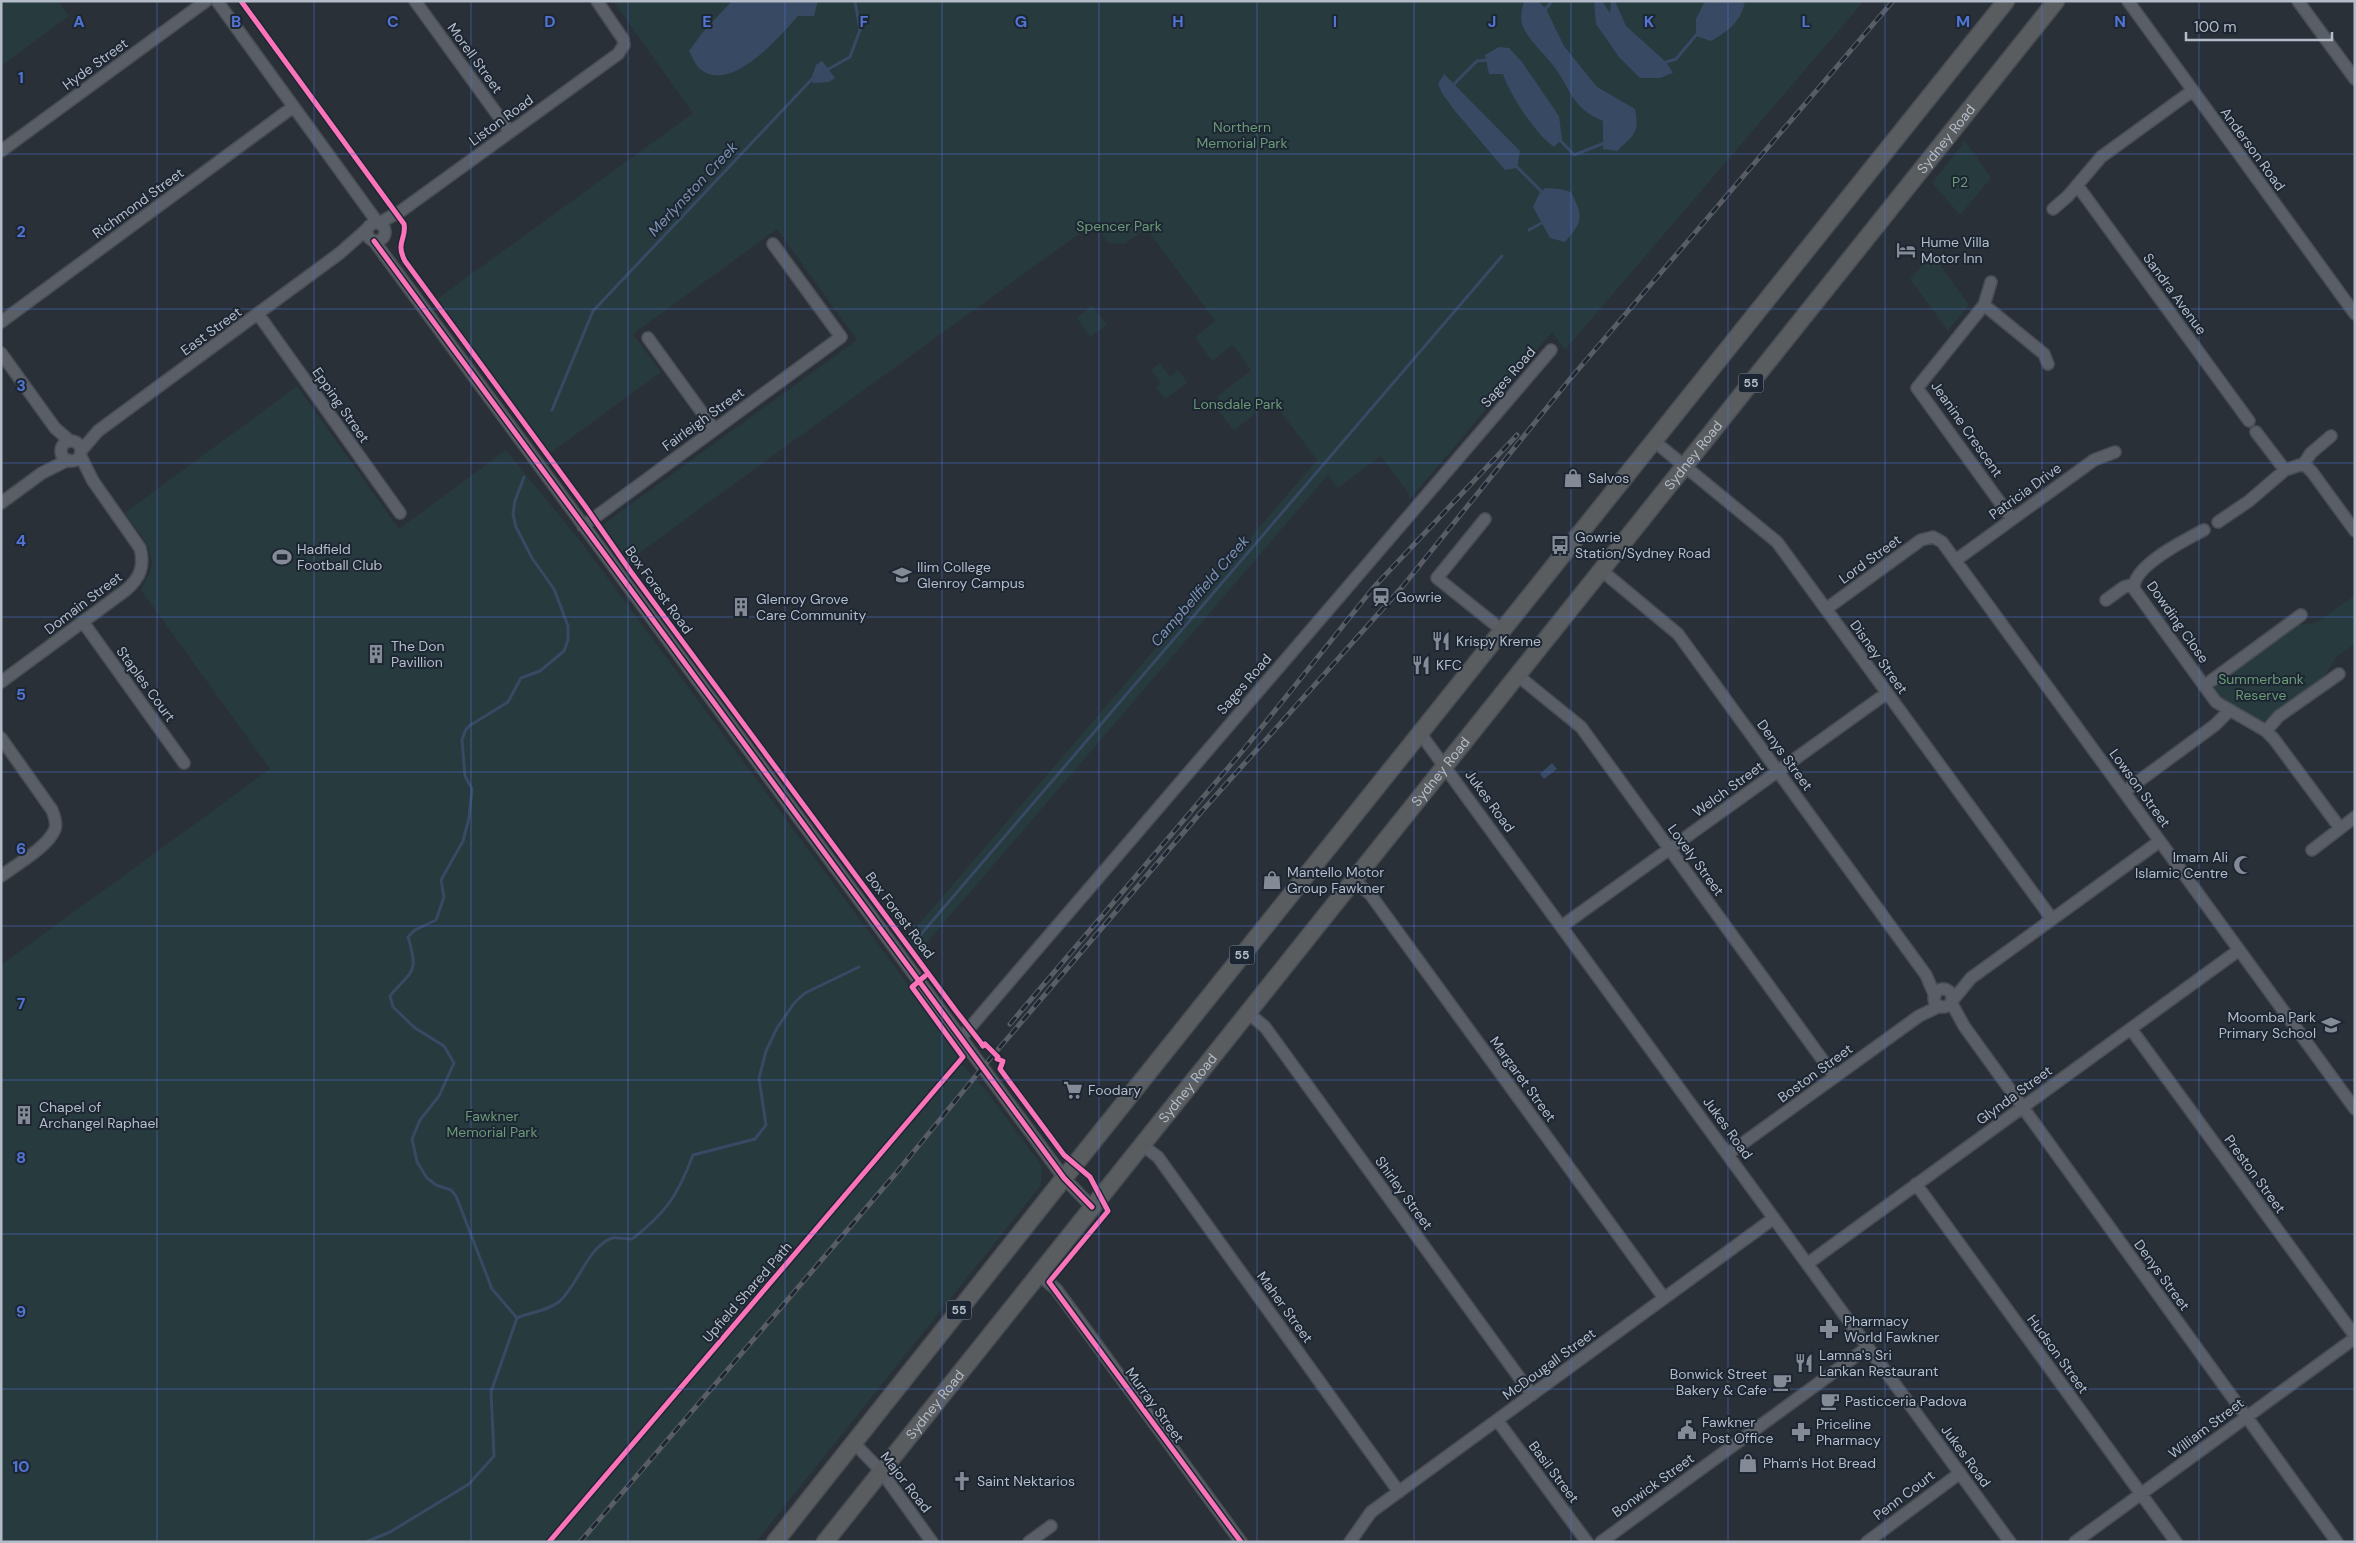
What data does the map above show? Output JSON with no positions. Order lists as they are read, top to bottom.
{
  "streets": {
    "highway": ["Sydney Road", "55"],
    "street": [
      "Morell Street",
      "Hyde Street",
      "Liston Road",
      "Anderson Road",
      "Richmond Street",
      "Sandra Avenue",
      "East Street",
      "Sages Road",
      "Epping Street",
      "Fairleigh Street",
      "Jeanine Crescent",
      "Patricia Drive",
      "Lord Street",
      "Box Forest Road",
      "Domain Street",
      "Dowding Close",
      "Disney Street",
      "Staples Court",
      "Denys Street",
      "Lowson Street",
      "Welch Street",
      "Jukes Road",
      "Lovely Street",
      "Boston Street",
      "Margaret Street",
      "Glynda Street",
      "Preston Street",
      "Shirley Street",
      "Maher Street",
      "Hudson Street",
      "McDougall Street",
      "Murray Street",
      "William Street",
      "Basil Street",
      "Major Road",
      "Bonwick Street",
      "Penn Court"
    ],
    "cycle path": ["Upfield Shared Path"]
  },
  "crossings": [
    ["Morell Street", "Liston Road"],
    ["Liston Road", "East Street"],
    ["Liston Road", "Box Forest Road"],
    ["Sydney Road", "Box Forest Road"],
    ["Sydney Road", "Disney Street"],
    ["Sydney Road", "Denys Street"],
    ["Sydney Road", "Jukes Road"],
    ["Sydney Road", "Lovely Street"],
    ["Sydney Road", "Margaret Street"],
    ["Sydney Road", "Shirley Street"],
    ["Sydney Road", "Maher Street"],
    ["Sydney Road", "Murray Street"],
    ["Sydney Road", "Major Road"],
    ["Richmond Street", "Box Forest Road"],
    ["East Street", "Epping Street"],
    ["East Street", "Box Forest Road"],
    ["East Street", "Domain Street"],
    ["Sages Road", "Box Forest Road"],
    ["55", "Box Forest Road"],
    ["55", "Disney Street"],
    ["55", "Jukes Road"],
    ["55", "Major Road"],
    ["Fairleigh Street", "Box Forest Road"],
    ["Jeanine Crescent", "Patricia Drive"],
    ["Patricia Drive", "Lowson Street"],
    ["Lord Street", "Disney Street"],
    ["Lord Street", "Lowson Street"],
    ["Domain Street", "Staples Court"],
    ["Disney Street", "Welch Street"],
    ["Disney Street", "Boston Street"],
    ["Denys Street", "Welch Street"],
    ["Denys Street", "Boston Street"],
    ["Denys Street", "Glynda Street"],
    ["Denys Street", "William Street"],
    ["Lowson Street", "Boston Street"],
    ["Lowson Street", "Glynda Street"],
    ["Welch Street", "Jukes Road"],
    ["Welch Street", "Lovely Street"],
    ["Jukes Road", "Boston Street"],
    ["Jukes Road", "Glynda Street"],
    ["Jukes Road", "McDougall Street"],
    ["Jukes Road", "Bonwick Street"],
    ["Jukes Road", "Penn Court"],
    ["Lovely Street", "Boston Street"],
    ["Margaret Street", "McDougall Street"],
    ["Glynda Street", "Preston Street"],
    ["Glynda Street", "Hudson Street"],
    ["Preston Street", "William Street"],
    ["Shirley Street", "McDougall Street"],
    ["Maher Street", "McDougall Street"],
    ["Hudson Street", "William Street"],
    ["McDougall Street", "Basil Street"]
  ],
  "water": ["Merlynston Creek", "Campbellfield Creek"],
  "parks": [
    "Northern Memorial Park",
    "P2",
    "Spencer Park",
    "Lonsdale Park",
    "Summerbank Reserve",
    "Fawkner Memorial Park"
  ],
  "places": {
    "hotel": ["Hume Villa Motor Inn"],
    "shop": ["Salvos", "Mantello Motor Group Fawkner", "Pham's Hot Bread"],
    "bus stop": ["Gowrie Station/Sydney Road"],
    "sports": ["Hadfield Football Club"],
    "school or university": ["Ilim College Glenroy Campus", "Moomba Park Primary School"],
    "station": ["Gowrie"],
    "building": ["Glenroy Grove Care Community", "The Don Pavillion", "Chapel of Archangel Raphael"],
    "restaurant": ["Krispy Kreme", "KFC", "Lamna's Sri Lankan Restaurant"],
    "mosque": ["Imam Ali Islamic Centre"],
    "supermarket": ["Foodary"],
    "pharmacy": ["Pharmacy World Fawkner", "Priceline Pharmacy"],
    "cafe": ["Bonwick Street Bakery & Cafe", "Pasticceria Padova"],
    "public building": ["Fawkner Post Office"],
    "church": ["Saint Nektarios"]
  },
  "scale_bar": "100 m",
  "grid": {
    "columns": [
      "A",
      "B",
      "C",
      "D",
      "E",
      "F",
      "G",
      "H",
      "I",
      "J",
      "K",
      "L",
      "M",
      "N"
    ],
    "rows": [
      "1",
      "2",
      "3",
      "4",
      "5",
      "6",
      "7",
      "8",
      "9",
      "10"
    ]
  }
}
